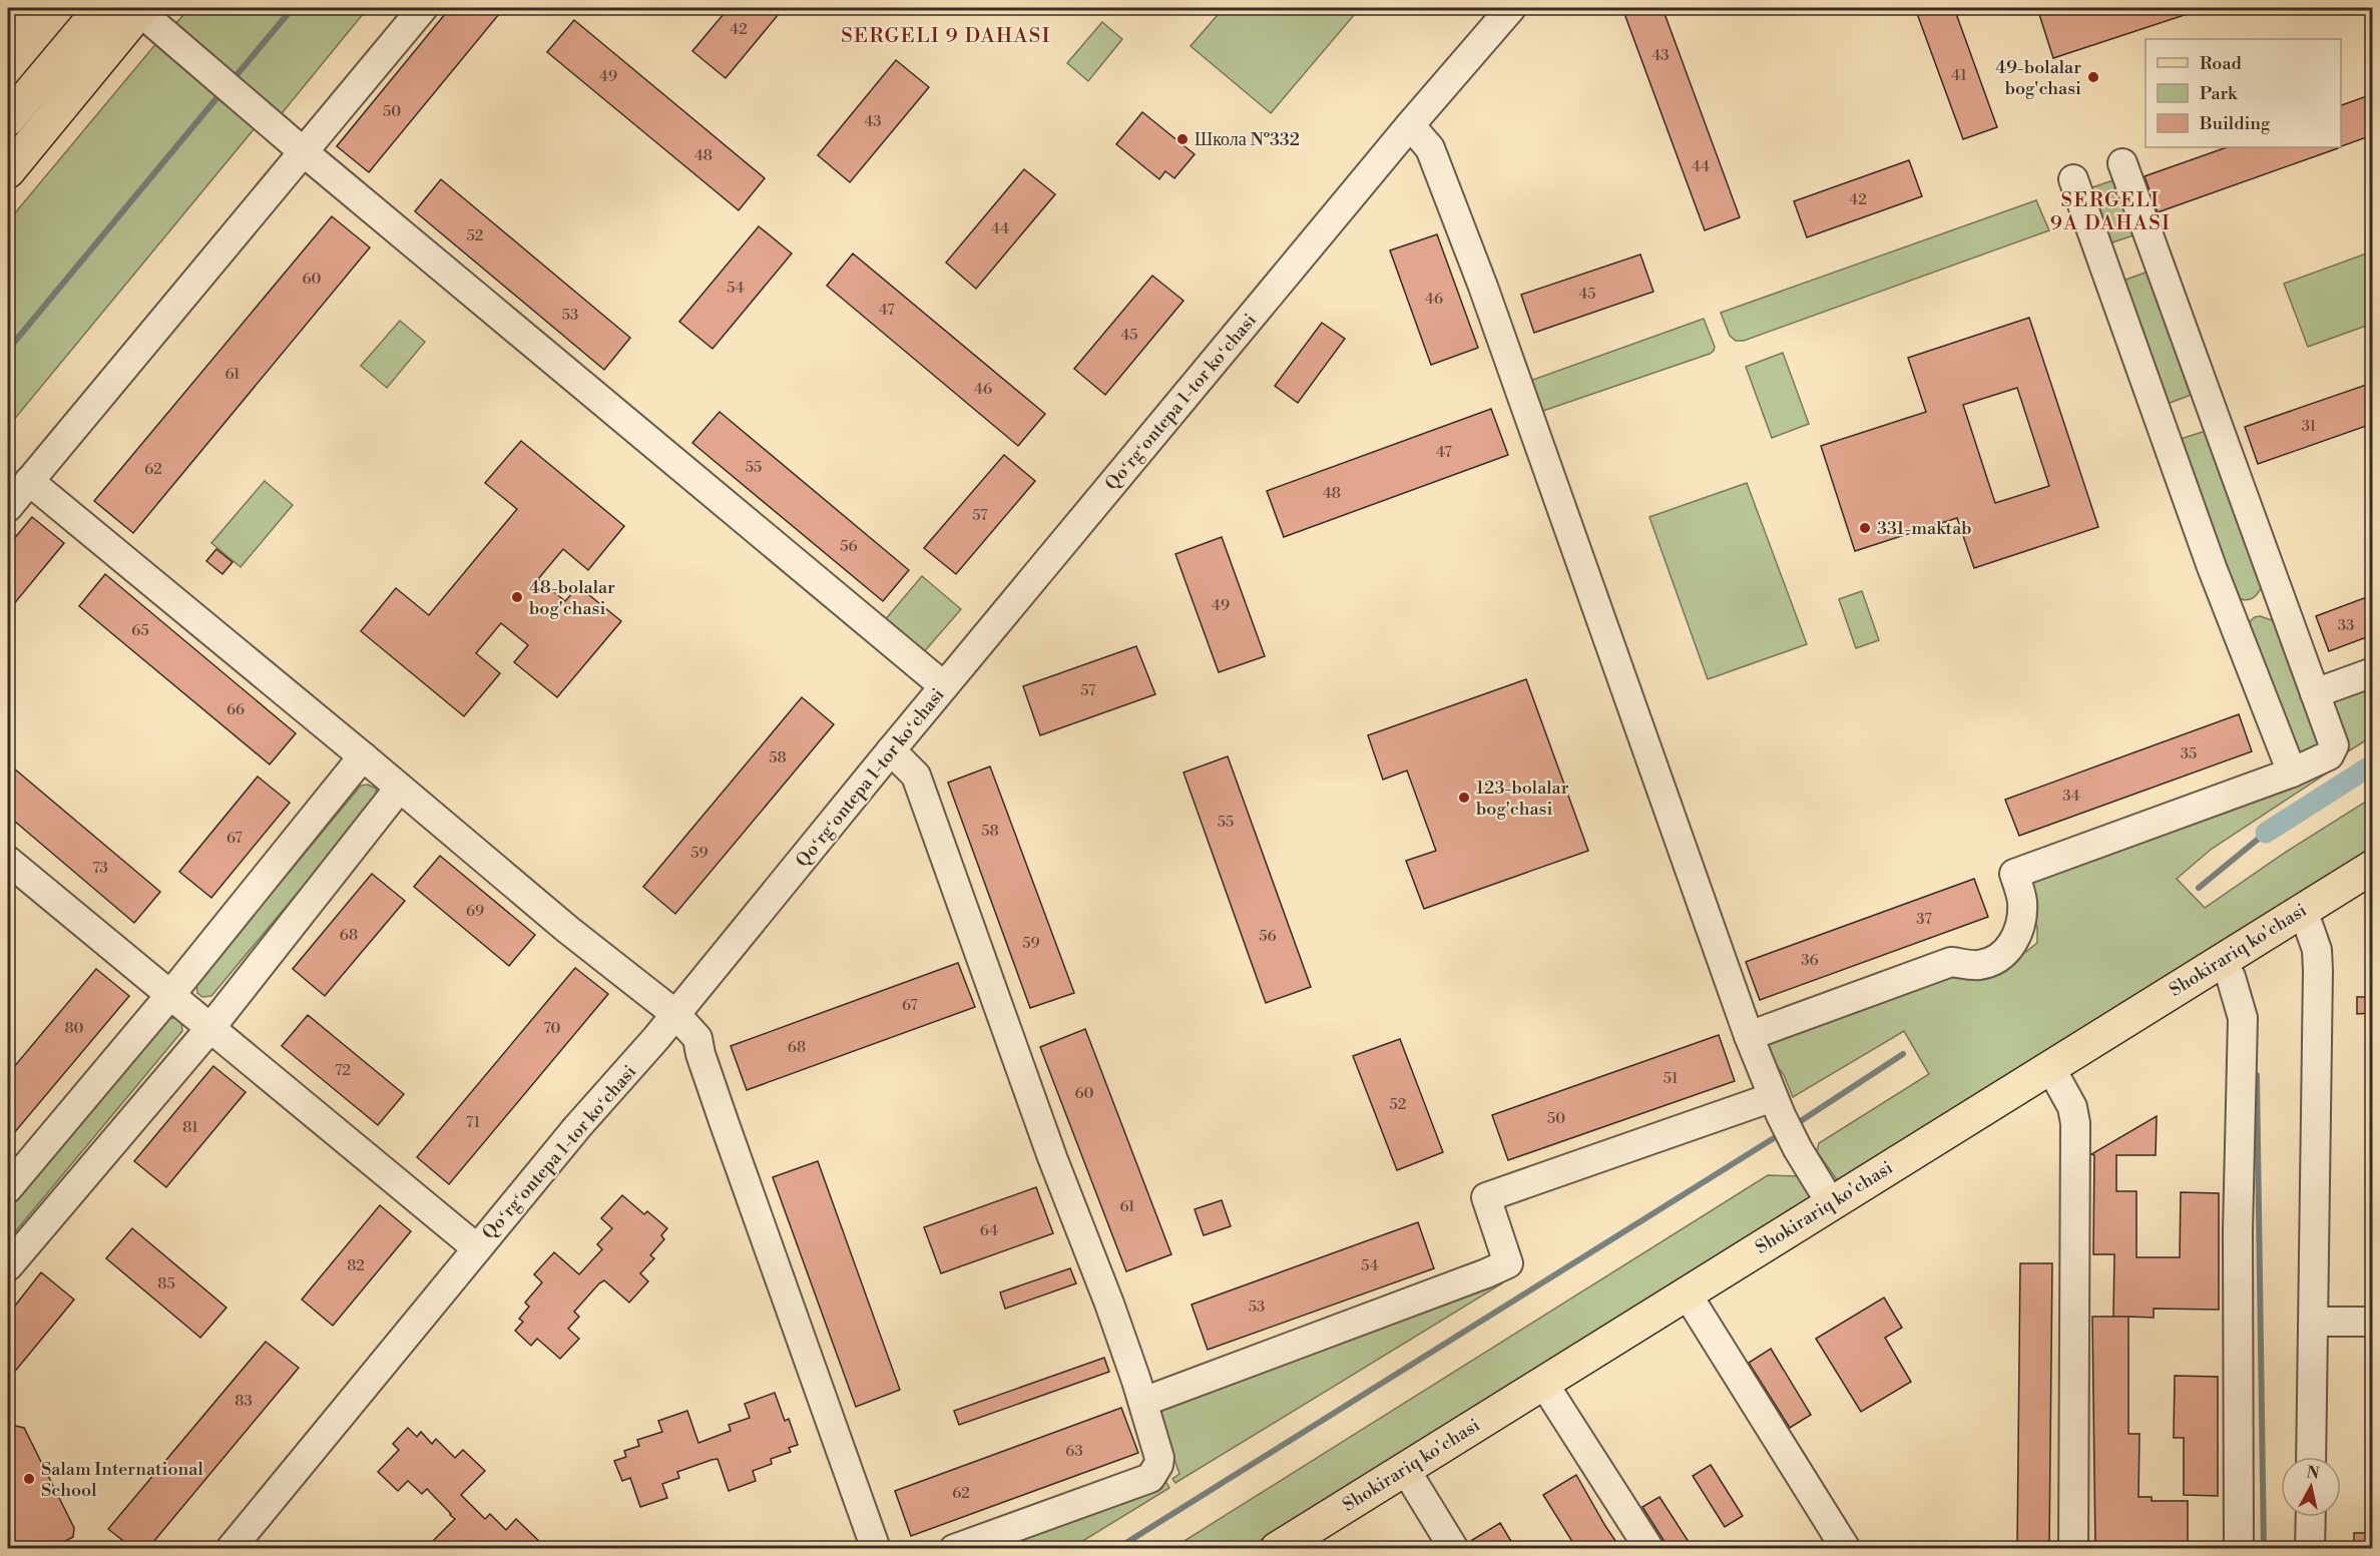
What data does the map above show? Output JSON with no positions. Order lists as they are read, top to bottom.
{
  "streets": {
    "main road": ["Shokirariq ko'chasi"],
    "street": ["Qoʻrgʻontepa 1-tor koʻchasi"]
  },
  "districts": ["SERGELI 9 DAHASI", "SERGELI 9A DAHASI"],
  "places": [
    "49-bolalar bog'chasi",
    "Школа №332",
    "331-maktab",
    "48-bolalar bog'chasi",
    "123-bolalar bog'chasi",
    "Salam International School"
  ],
  "house_numbers": [
    "42",
    "43",
    "41",
    "49",
    "50",
    "43",
    "48",
    "44",
    "42",
    "44",
    "52",
    "60",
    "54",
    "45",
    "46",
    "47",
    "53",
    "45",
    "61",
    "46",
    "31",
    "47",
    "55",
    "62",
    "48",
    "57",
    "56",
    "49",
    "33",
    "65",
    "57",
    "66",
    "35",
    "58",
    "34",
    "55",
    "58",
    "67",
    "59",
    "73",
    "69",
    "37",
    "68",
    "56",
    "59",
    "36",
    "67",
    "80",
    "70",
    "68",
    "72",
    "51",
    "60",
    "52",
    "50",
    "71",
    "81",
    "61",
    "64",
    "82",
    "54",
    "85",
    "53",
    "83",
    "63",
    "62"
  ],
  "legend": ["Road", "Park", "Building"],
  "north": "top"
}
